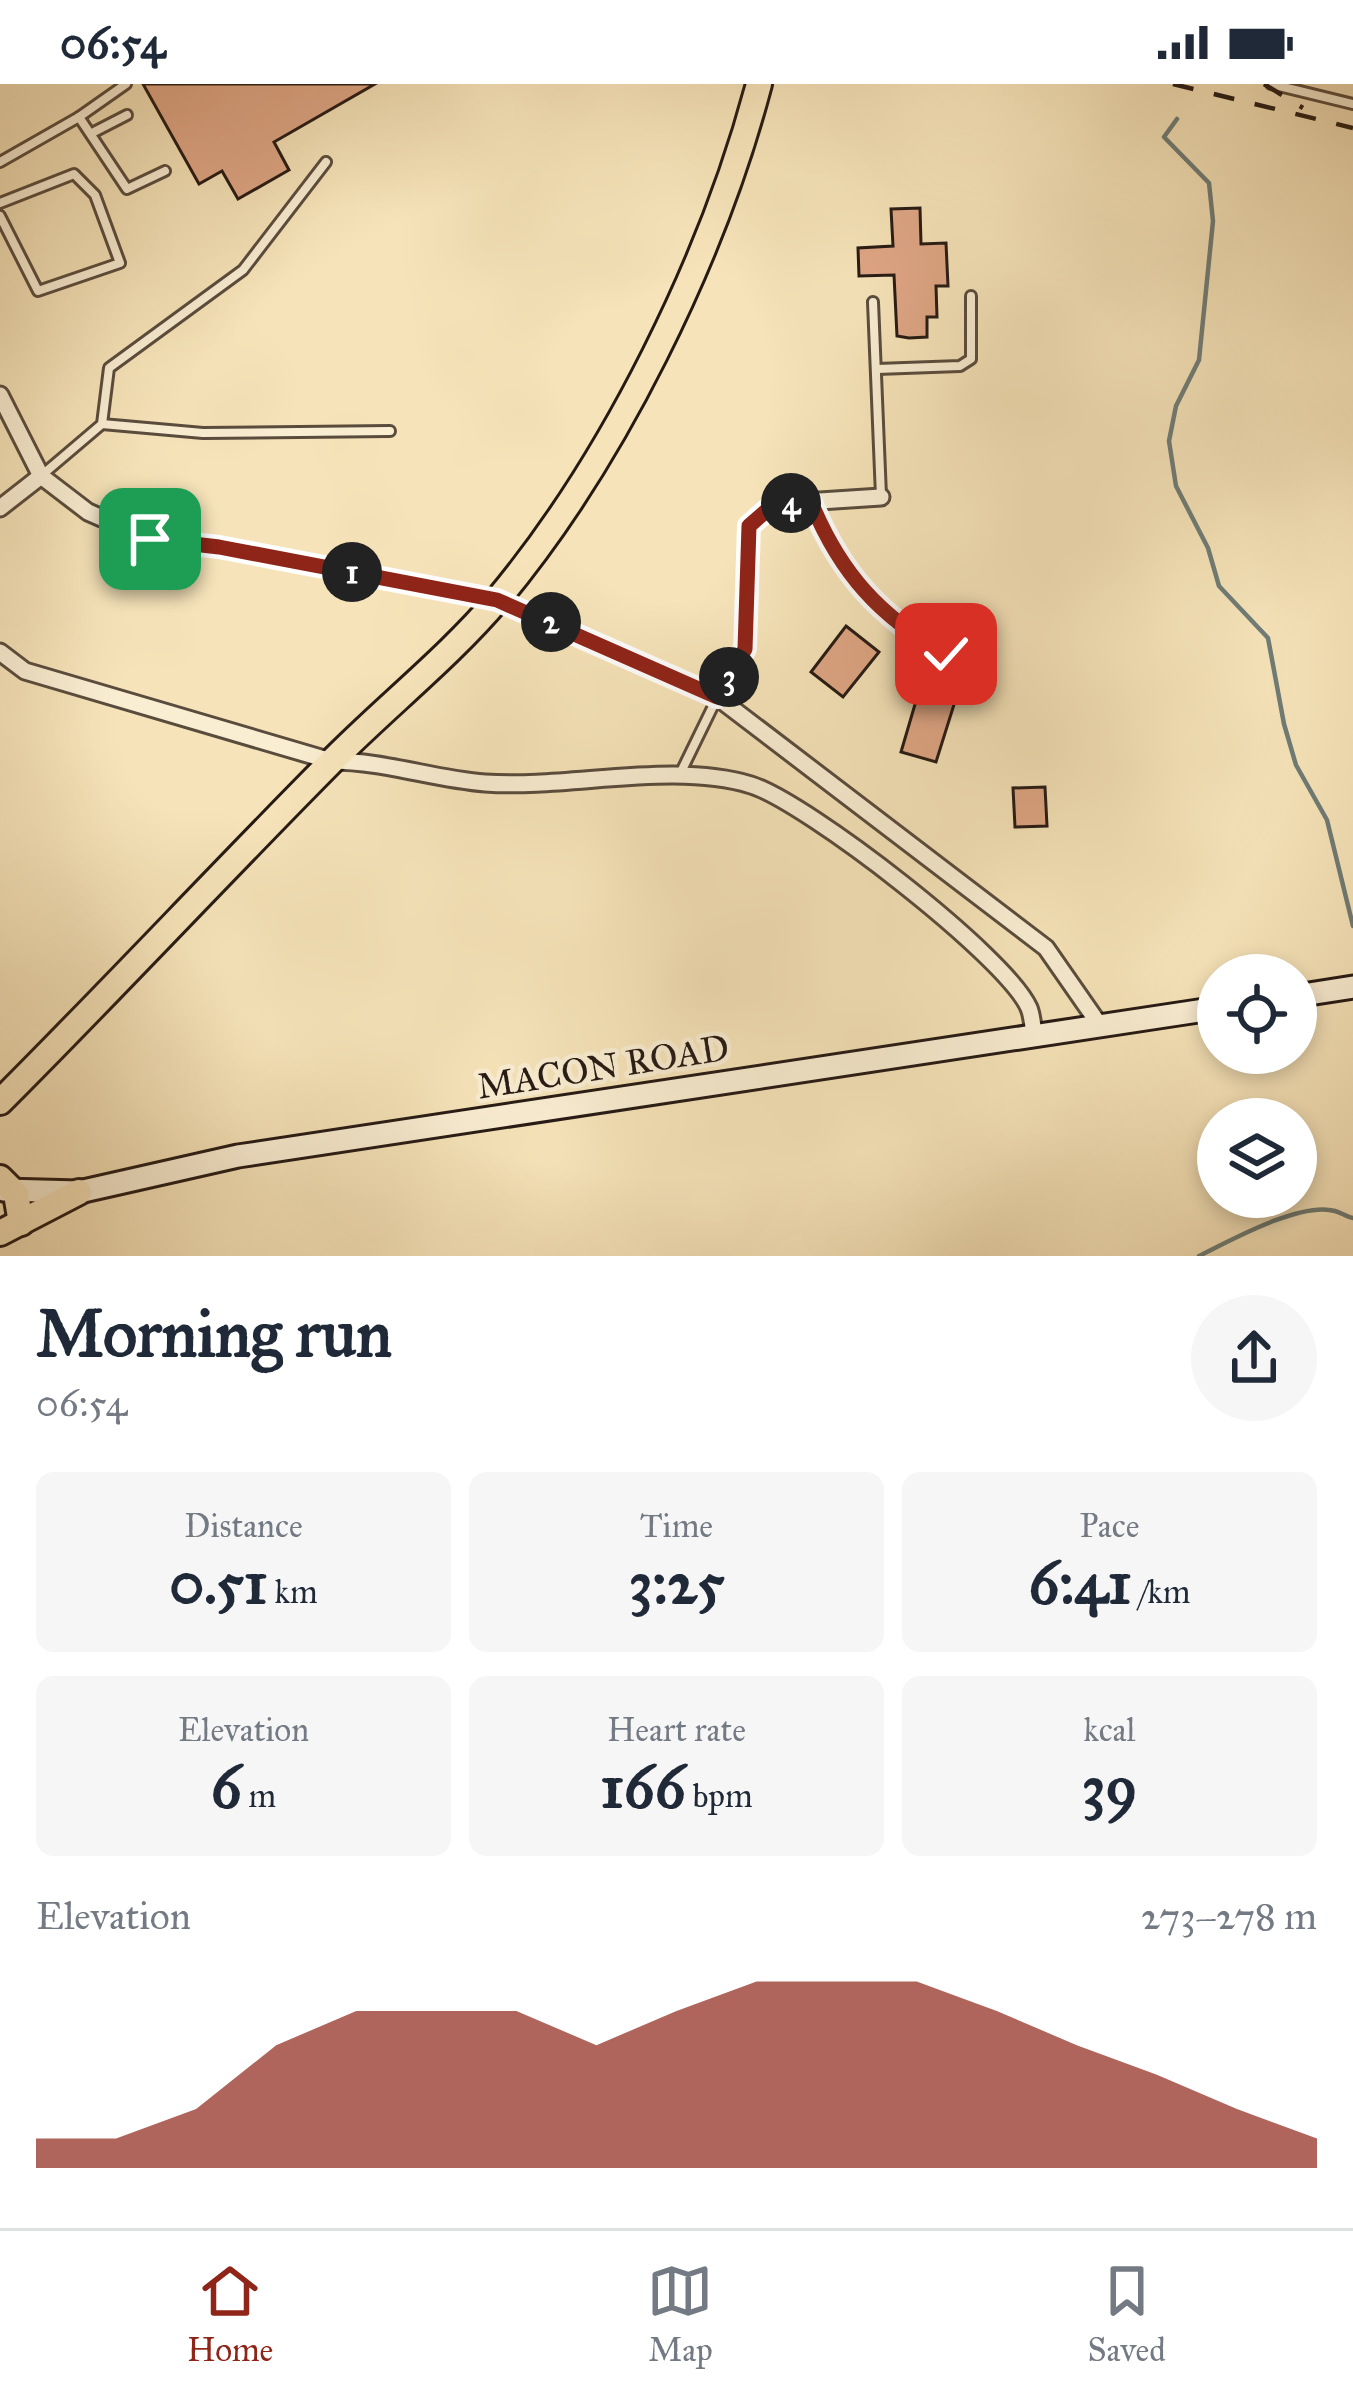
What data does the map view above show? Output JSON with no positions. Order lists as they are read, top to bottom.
{
  "streets": {
    "main road": ["MACON ROAD"]
  },
  "page": {
    "status": "06:54",
    "pins": [
      "4",
      "1",
      "2",
      "3"
    ],
    "heading": ["Morning run", "06:54"],
    "stats": [
      ["Distance", "0.51 km"],
      ["Time", "3:25"],
      ["Pace", "6:41 /km"],
      ["Elevation", "6 m"],
      ["Heart rate", "166 bpm"],
      ["kcal", "39"]
    ],
    "chart": ["Elevation", "273–278 m"],
    "tabs": ["Home", "Map", "Saved"]
  }
}
